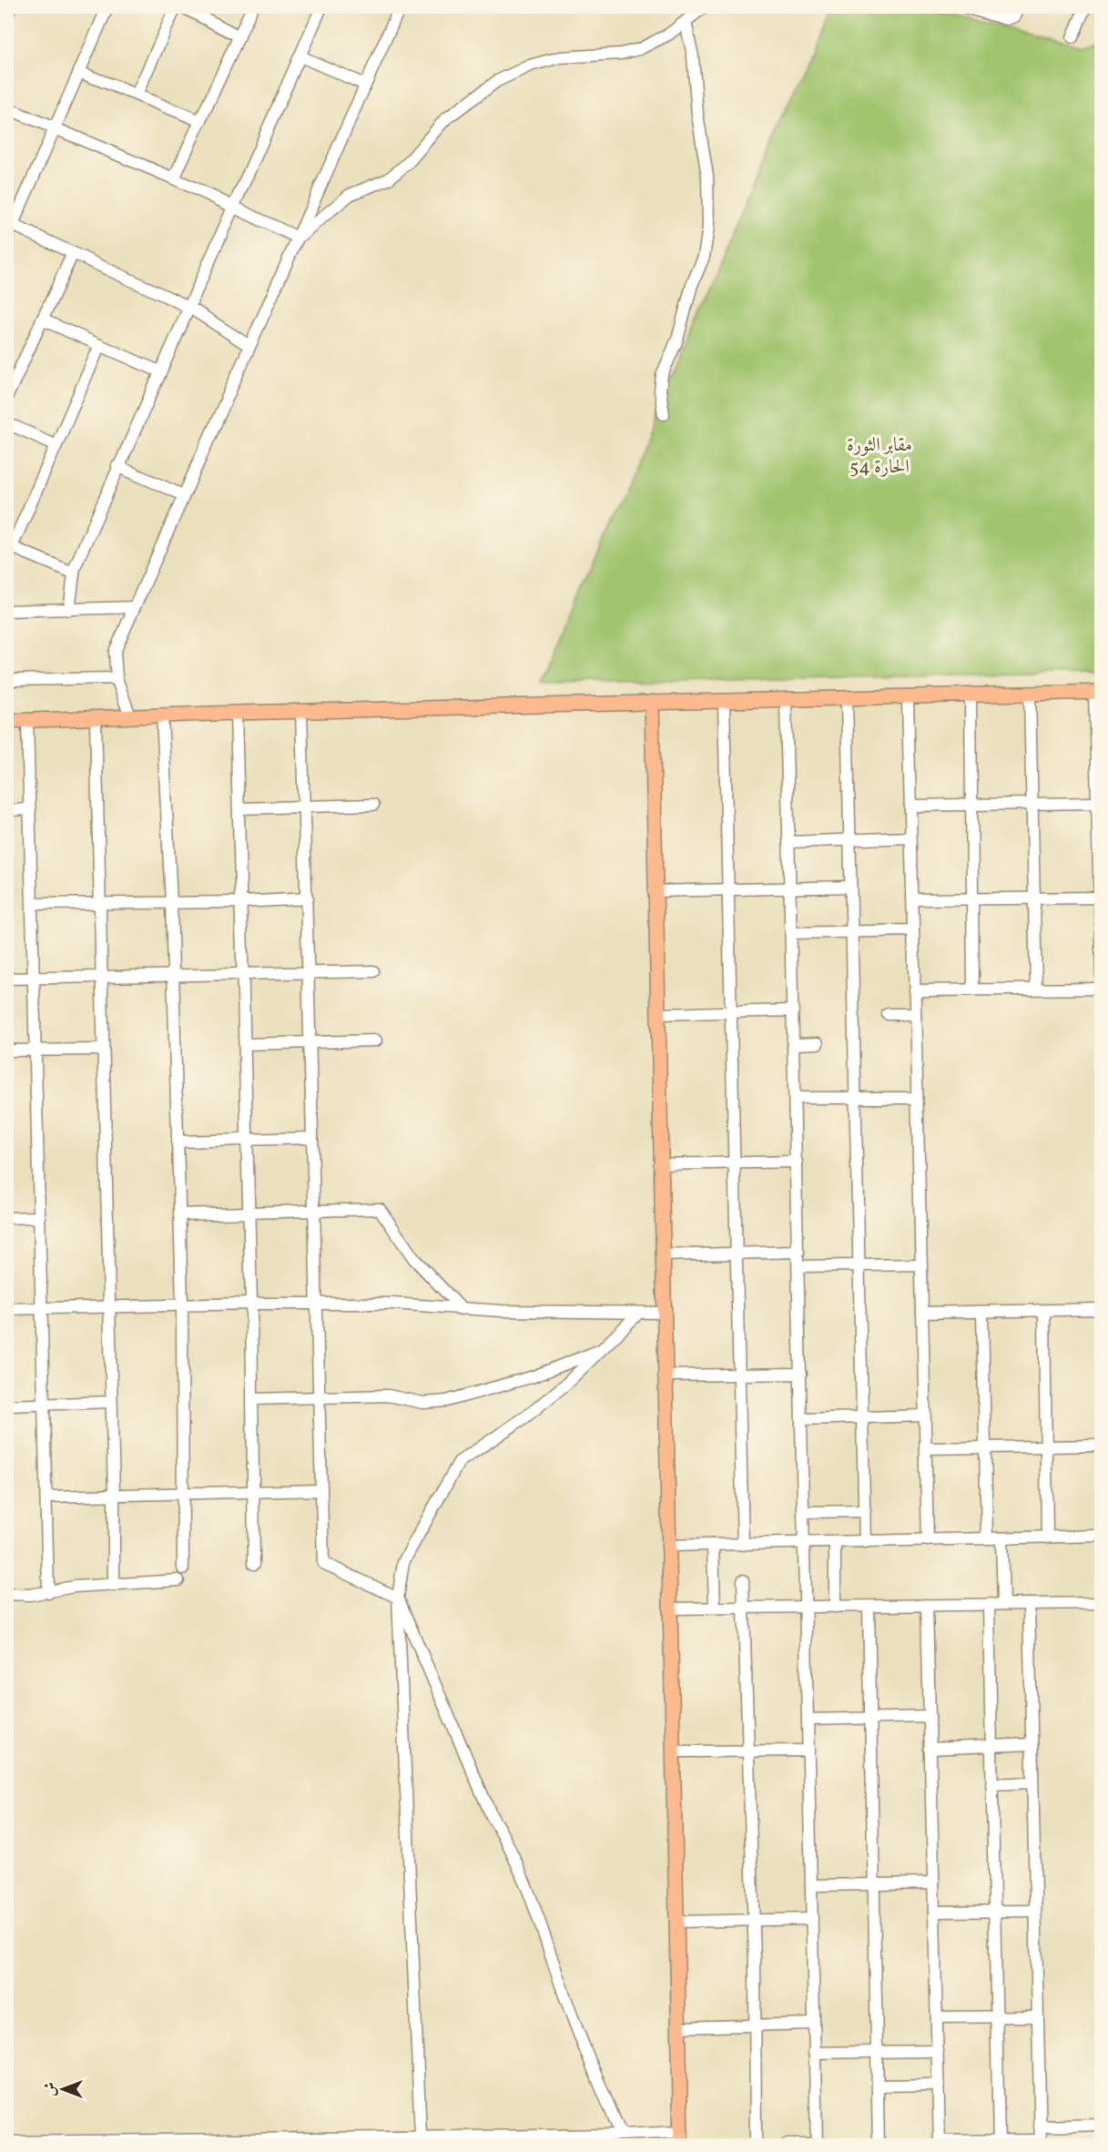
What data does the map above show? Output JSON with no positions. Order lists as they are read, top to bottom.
{
  "parks": ["مقابر الثورة الحارة 54"],
  "north": "left"
}
